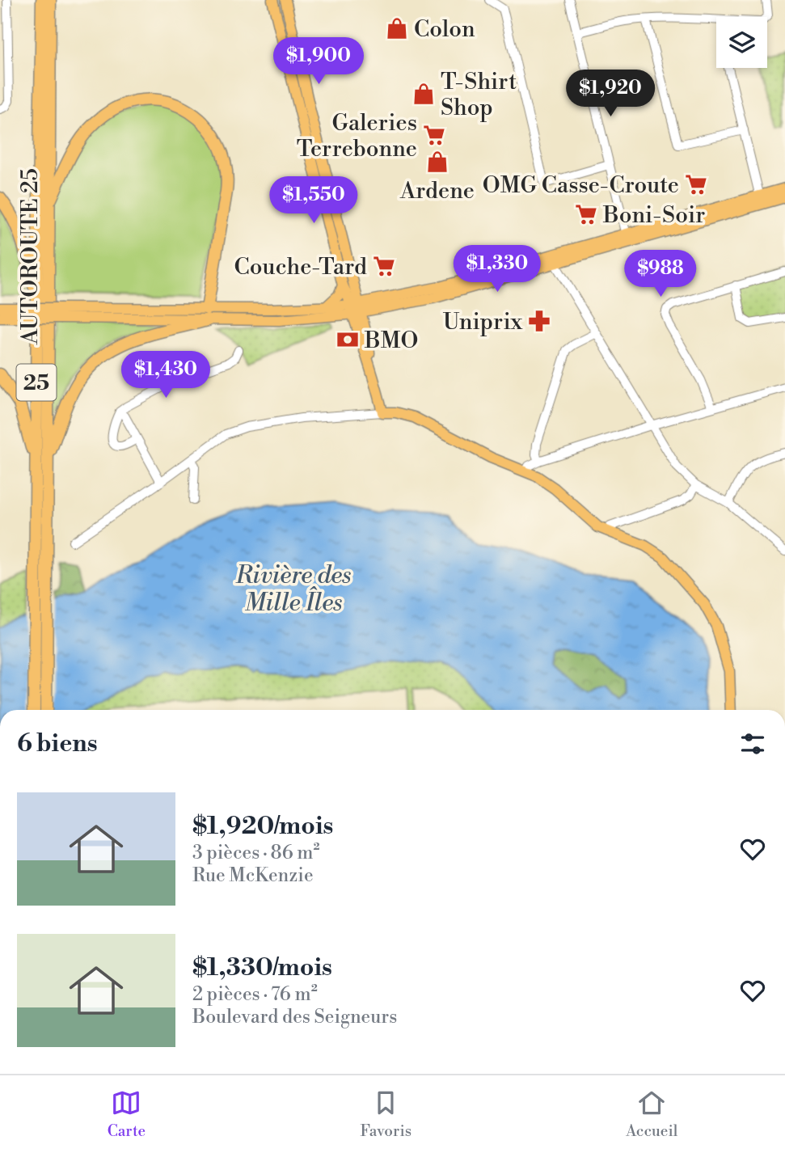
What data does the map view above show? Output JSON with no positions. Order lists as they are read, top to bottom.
{
  "streets": {
    "highway": ["AUTOROUTE 25", "25"]
  },
  "water": ["Rivière des Mille Îles"],
  "places": {
    "shop": ["Colon", "T-Shirt Shop", "Ardene"],
    "supermarket": [
      "Galeries Terrebonne",
      "OMG Casse-Croute",
      "Boni-Soir",
      "Couche-Tard"
    ],
    "pharmacy": ["Uniprix"],
    "bank": ["BMO"]
  },
  "page": {
    "price": [
      "$1,900",
      "$1,920",
      "$1,550",
      "$1,330",
      "$988",
      "$1,430"
    ],
    "heading": "6 biens",
    "list": [
      {
        "name": "$1,920/mois",
        "note": "3 pièces · 86 m² · Rue McKenzie"
      },
      {
        "name": "$1,330/mois",
        "note": "2 pièces · 76 m² · Boulevard des Seigneurs"
      }
    ],
    "tabs": ["Carte", "Favoris", "Accueil"]
  }
}
